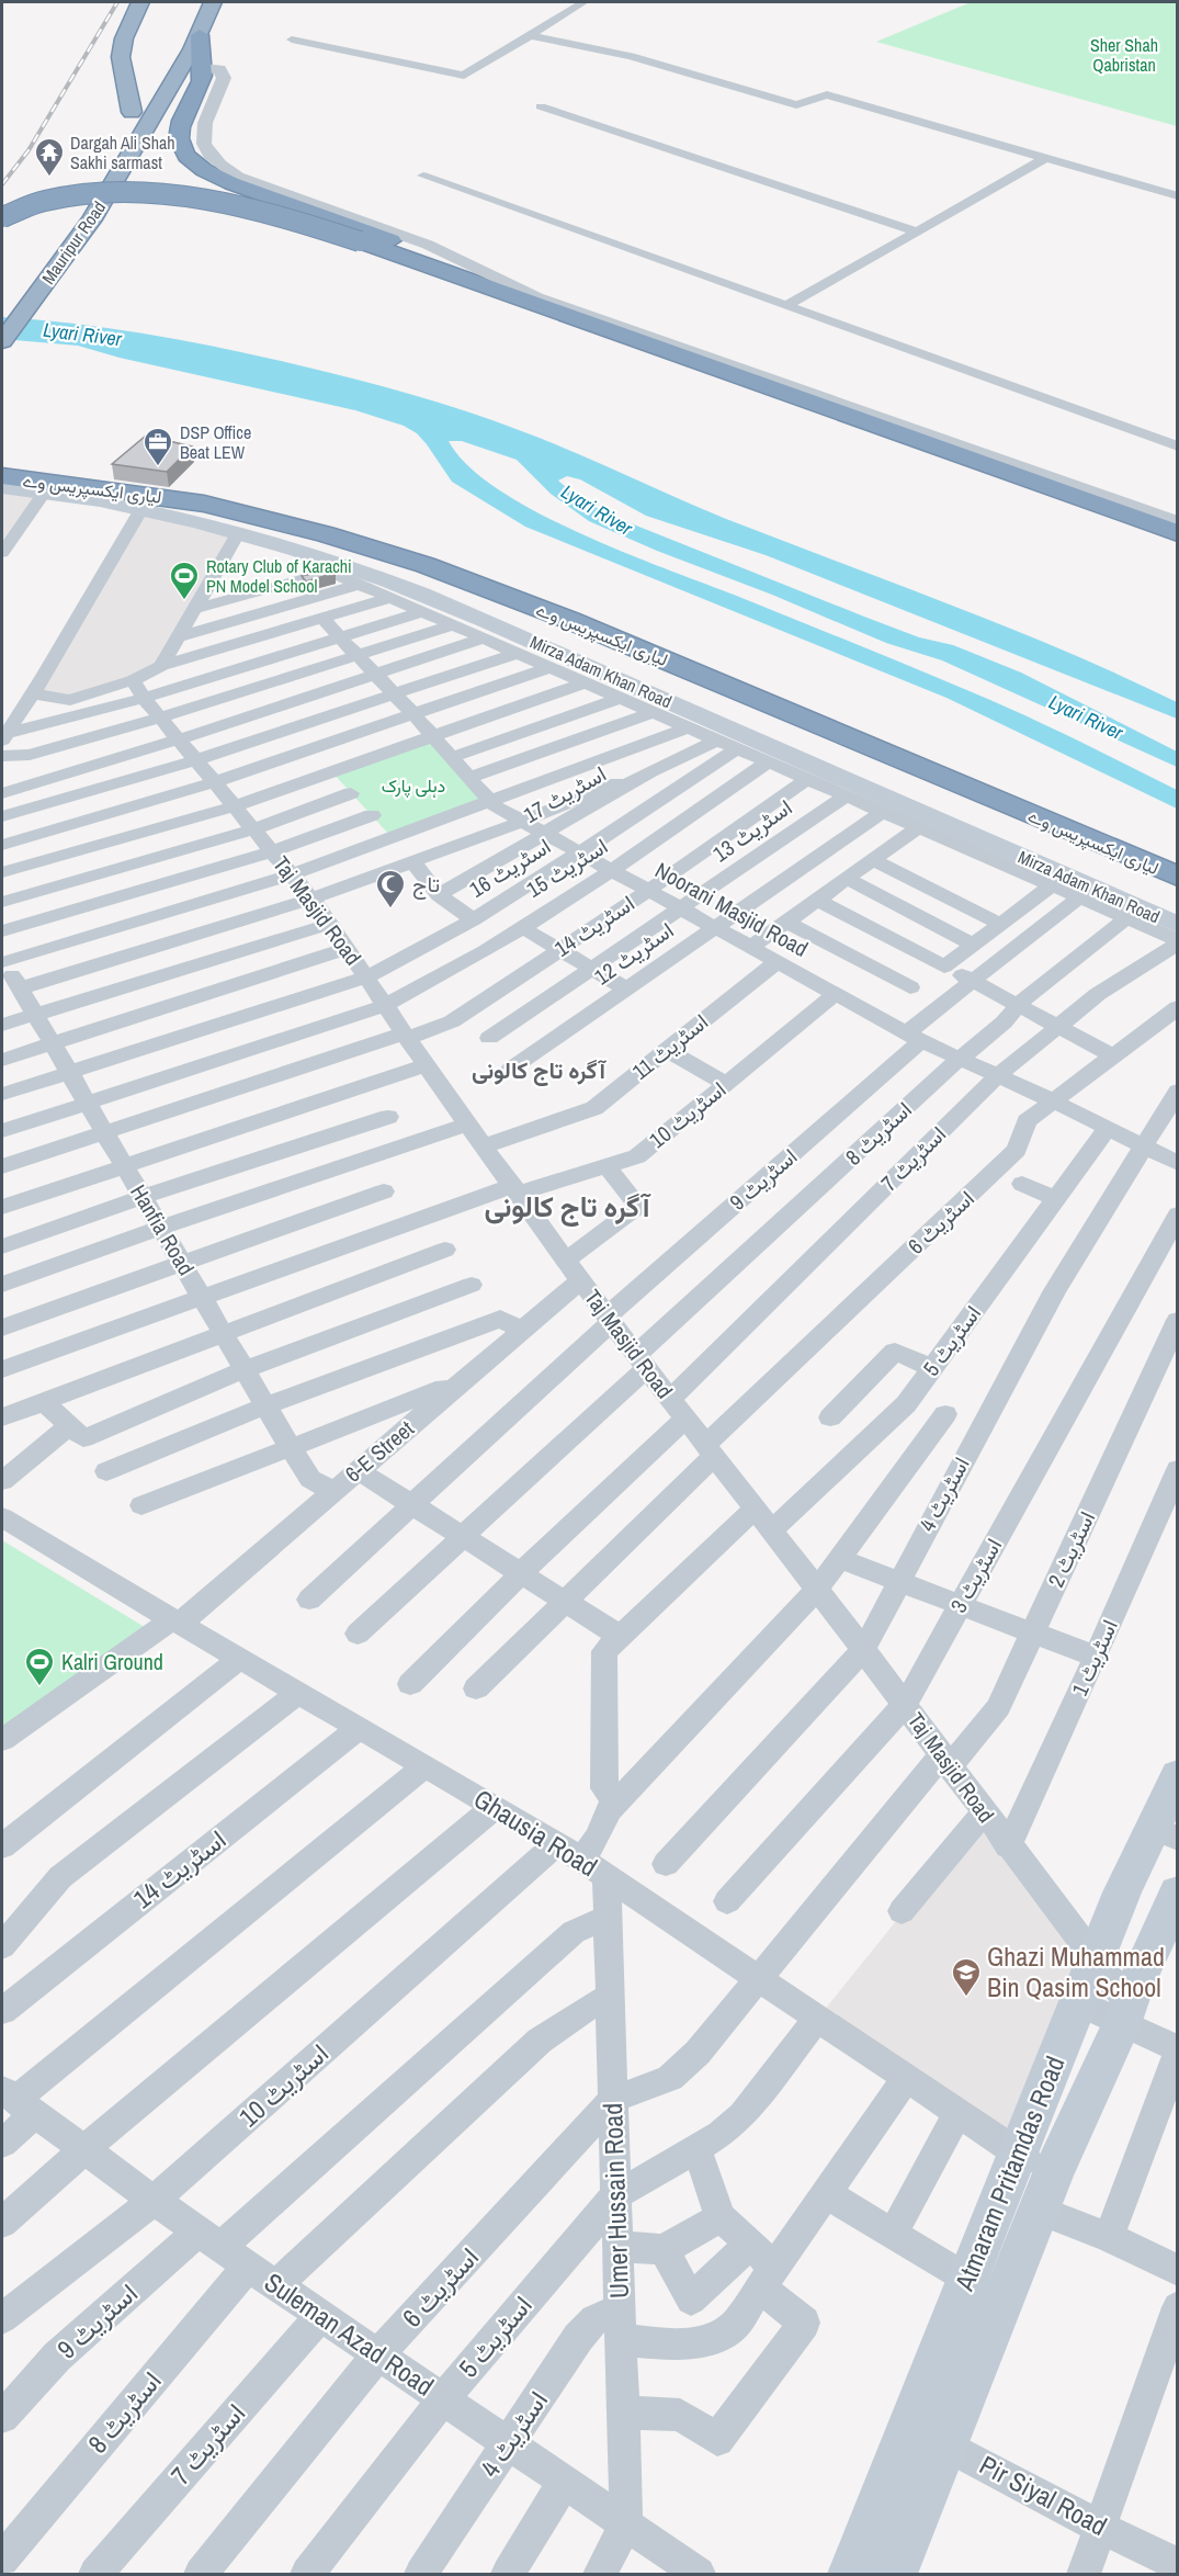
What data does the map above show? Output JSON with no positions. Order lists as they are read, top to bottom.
{
  "streets": {
    "highway": ["Mauripur Road", "لیاری ایکسپریس وے"],
    "main road": ["Mirza Adam Khan Road", "Atmaram Pritamdas Road"],
    "street": [
      "اسٹریٹ 17",
      "اسٹریٹ 13",
      "اسٹریٹ 16",
      "اسٹریٹ 15",
      "Noorani Masjid Road",
      "Taj Masjid Road",
      "اسٹریٹ 14",
      "اسٹریٹ 12",
      "اسٹریٹ 11",
      "اسٹریٹ 10",
      "اسٹریٹ 8",
      "اسٹریٹ 7",
      "اسٹریٹ 9",
      "اسٹریٹ 6",
      "Hanfia Road",
      "اسٹریٹ 5",
      "6-E Street",
      "اسٹریٹ 4",
      "اسٹریٹ 2",
      "اسٹریٹ 3",
      "اسٹریٹ 1",
      "Ghausia Road",
      "Umer Hussain Road",
      "Suleman Azad Road",
      "Pir Siyal Road"
    ]
  },
  "crossings": [
    ["لیاری ایکسپریس وے", "Mirza Adam Khan Road"],
    ["اسٹریٹ 17", "Noorani Masjid Road"],
    ["اسٹریٹ 13", "Noorani Masjid Road"],
    ["اسٹریٹ 16", "Noorani Masjid Road"],
    ["اسٹریٹ 16", "Taj Masjid Road"],
    ["اسٹریٹ 16", "Hanfia Road"],
    ["اسٹریٹ 15", "Noorani Masjid Road"],
    ["اسٹریٹ 15", "Taj Masjid Road"],
    ["اسٹریٹ 15", "Hanfia Road"],
    ["Noorani Masjid Road", "اسٹریٹ 14"],
    ["Noorani Masjid Road", "اسٹریٹ 12"],
    ["Noorani Masjid Road", "اسٹریٹ 11"],
    ["Noorani Masjid Road", "اسٹریٹ 10"],
    ["Noorani Masjid Road", "اسٹریٹ 8"],
    ["Noorani Masjid Road", "اسٹریٹ 7"],
    ["Noorani Masjid Road", "اسٹریٹ 9"],
    ["Noorani Masjid Road", "اسٹریٹ 6"],
    ["Noorani Masjid Road", "اسٹریٹ 5"],
    ["Noorani Masjid Road", "اسٹریٹ 4"],
    ["Taj Masjid Road", "اسٹریٹ 14"],
    ["Taj Masjid Road", "اسٹریٹ 11"],
    ["Taj Masjid Road", "اسٹریٹ 10"],
    ["Taj Masjid Road", "اسٹریٹ 8"],
    ["Taj Masjid Road", "اسٹریٹ 7"],
    ["Taj Masjid Road", "اسٹریٹ 9"],
    ["Taj Masjid Road", "اسٹریٹ 6"],
    ["Taj Masjid Road", "اسٹریٹ 5"],
    ["Taj Masjid Road", "6-E Street"],
    ["Taj Masjid Road", "اسٹریٹ 4"],
    ["Taj Masjid Road", "اسٹریٹ 2"],
    ["Taj Masjid Road", "اسٹریٹ 3"],
    ["Taj Masjid Road", "اسٹریٹ 1"],
    ["Taj Masjid Road", "Atmaram Pritamdas Road"],
    ["اسٹریٹ 14", "Hanfia Road"],
    ["اسٹریٹ 14", "Ghausia Road"],
    ["اسٹریٹ 10", "Hanfia Road"],
    ["اسٹریٹ 10", "Ghausia Road"],
    ["اسٹریٹ 10", "Suleman Azad Road"],
    ["اسٹریٹ 8", "Suleman Azad Road"],
    ["اسٹریٹ 7", "Suleman Azad Road"],
    ["اسٹریٹ 9", "Umer Hussain Road"],
    ["اسٹریٹ 9", "Suleman Azad Road"],
    ["اسٹریٹ 6", "اسٹریٹ 2"],
    ["اسٹریٹ 6", "Umer Hussain Road"],
    ["اسٹریٹ 6", "Suleman Azad Road"],
    ["Hanfia Road", "6-E Street"],
    ["اسٹریٹ 5", "Ghausia Road"],
    ["اسٹریٹ 5", "Umer Hussain Road"],
    ["اسٹریٹ 5", "Suleman Azad Road"],
    ["6-E Street", "Ghausia Road"],
    ["اسٹریٹ 4", "Umer Hussain Road"],
    ["اسٹریٹ 4", "Suleman Azad Road"],
    ["اسٹریٹ 2", "Ghausia Road"],
    ["اسٹریٹ 2", "Umer Hussain Road"],
    ["Ghausia Road", "Atmaram Pritamdas Road"],
    ["Ghausia Road", "Umer Hussain Road"],
    ["Atmaram Pritamdas Road", "Pir Siyal Road"],
    ["Umer Hussain Road", "Suleman Azad Road"]
  ],
  "districts": ["آگرہ تاج کالونی", "آگرہ تاج کالونی"],
  "water": ["Lyari River"],
  "parks": ["Sher Shah Qabristan", "دہلی پارک"],
  "places": {
    "temple": ["Dargah Ali Shah Sakhi sarmast"],
    "office": ["DSP Office Beat LEW"],
    "sports": ["Rotary Club of Karachi PN Model School", "Kalri Ground"],
    "mosque": ["تاج"],
    "school or university": ["Ghazi Muhammad Bin Qasim School"]
  }
}
